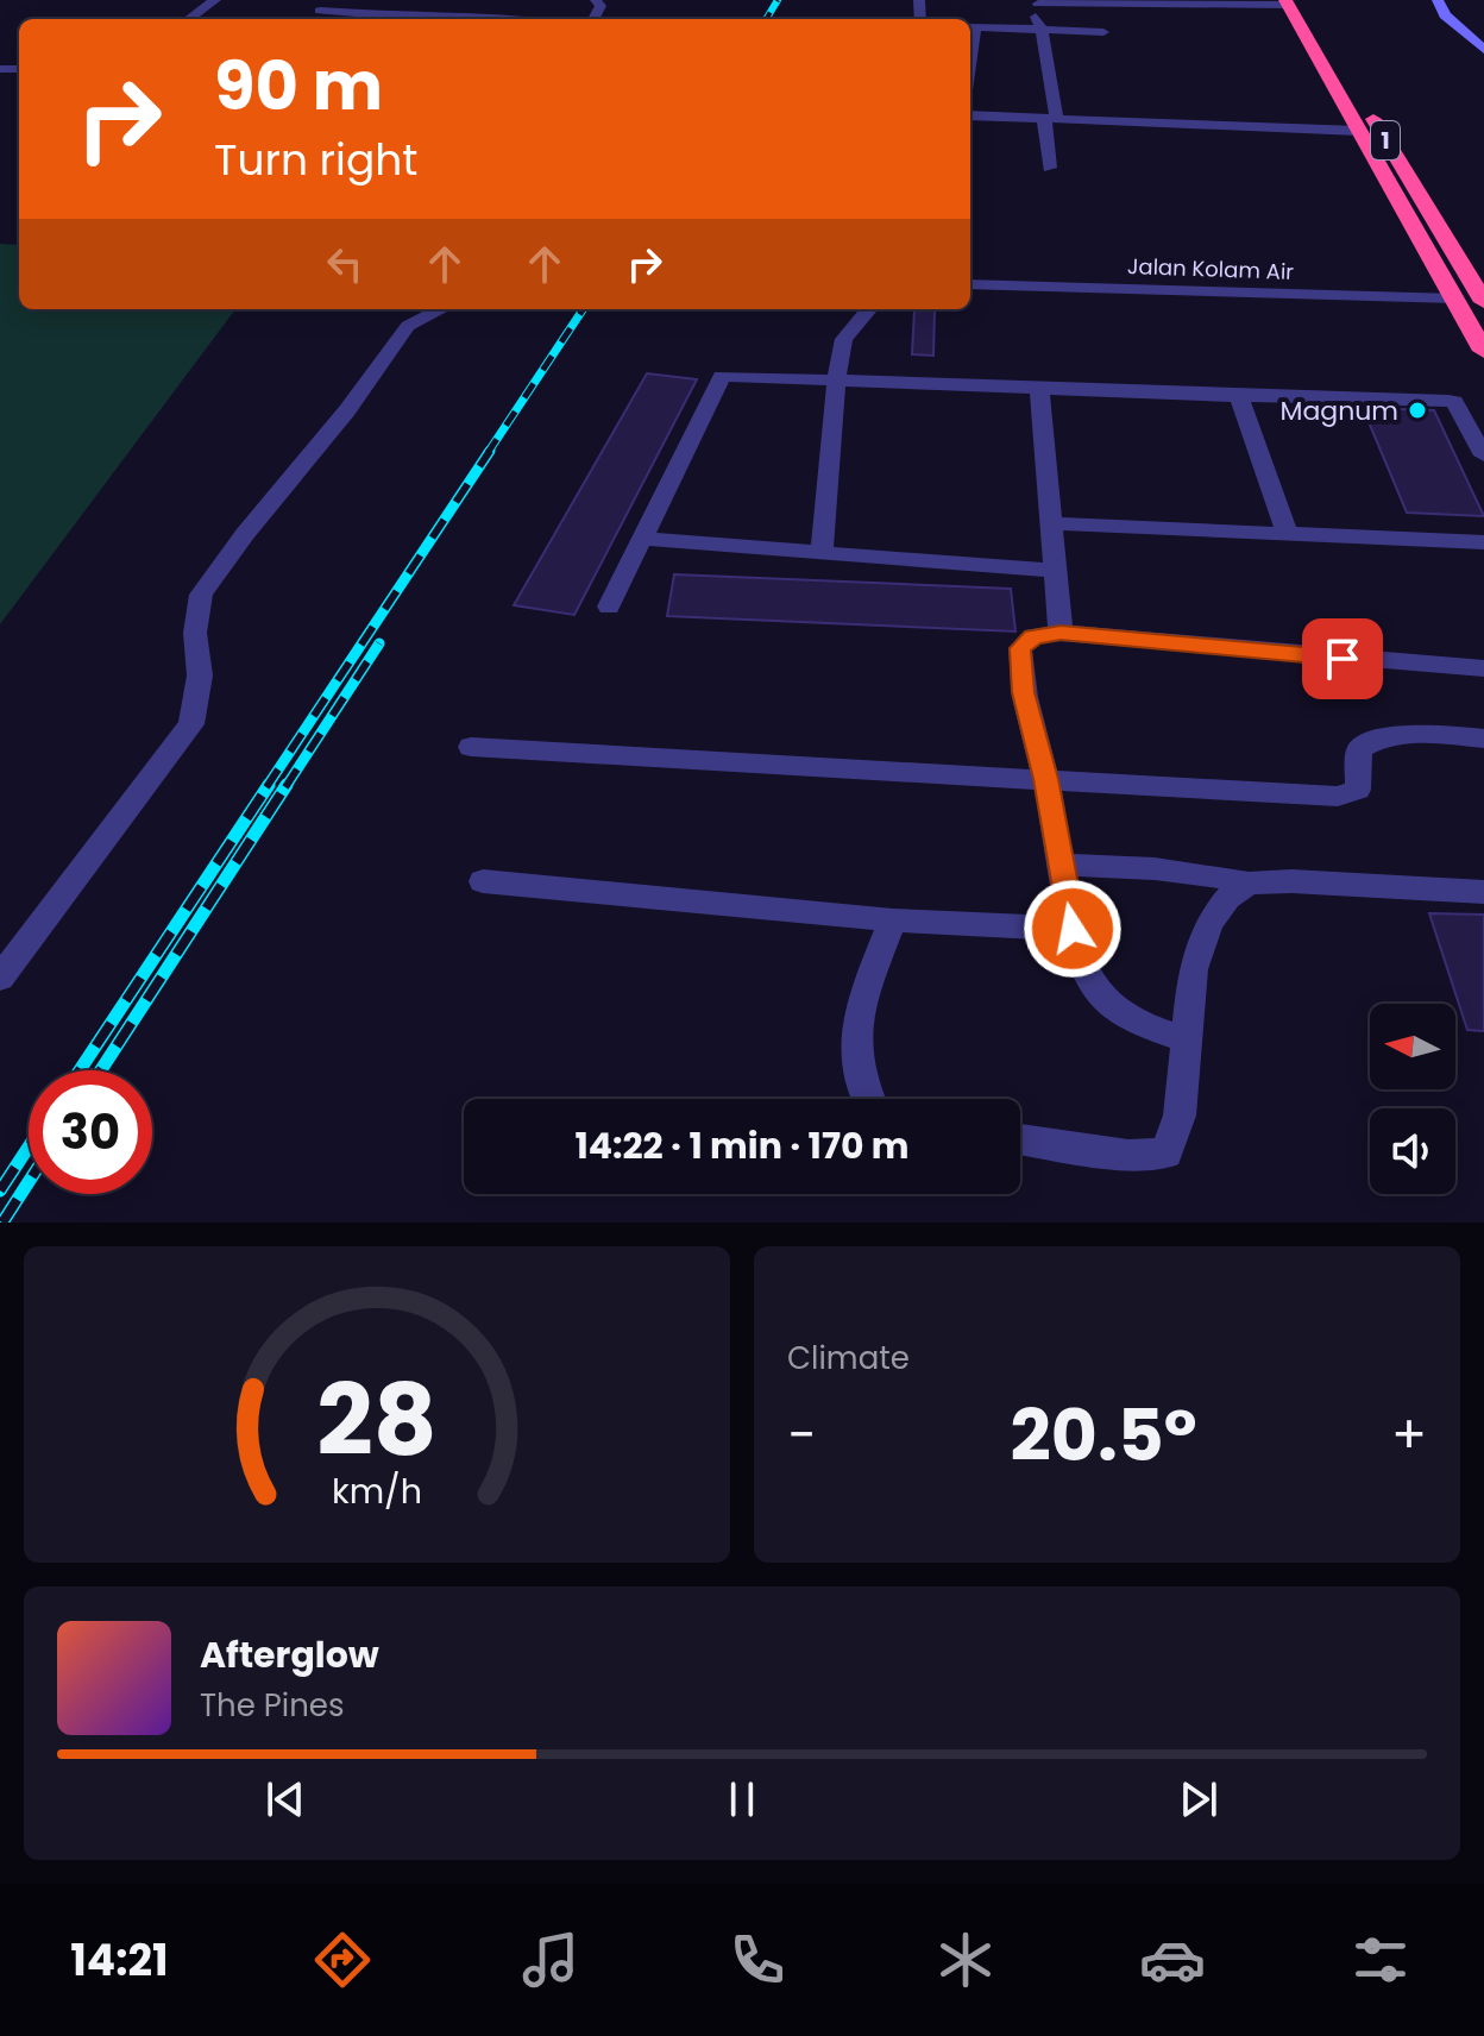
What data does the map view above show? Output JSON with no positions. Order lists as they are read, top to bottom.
{
  "streets": {
    "highway": ["1"],
    "street": ["Jalan Kolam Air"]
  },
  "crossings": [
    ["1", "Jalan Kolam Air"]
  ],
  "places": ["Magnum"],
  "north": "left",
  "page": {
    "turn": ["90 m", "Turn right"],
    "limit": "30",
    "trip": "14:22 · 1 min · 170 m",
    "tile": "Climate",
    "heat": ["−", "20.5°", "+"],
    "song": ["Afterglow", "The Pines"],
    "tabs": "14:21",
    "gauge": ["28", "km/h"]
  }
}
